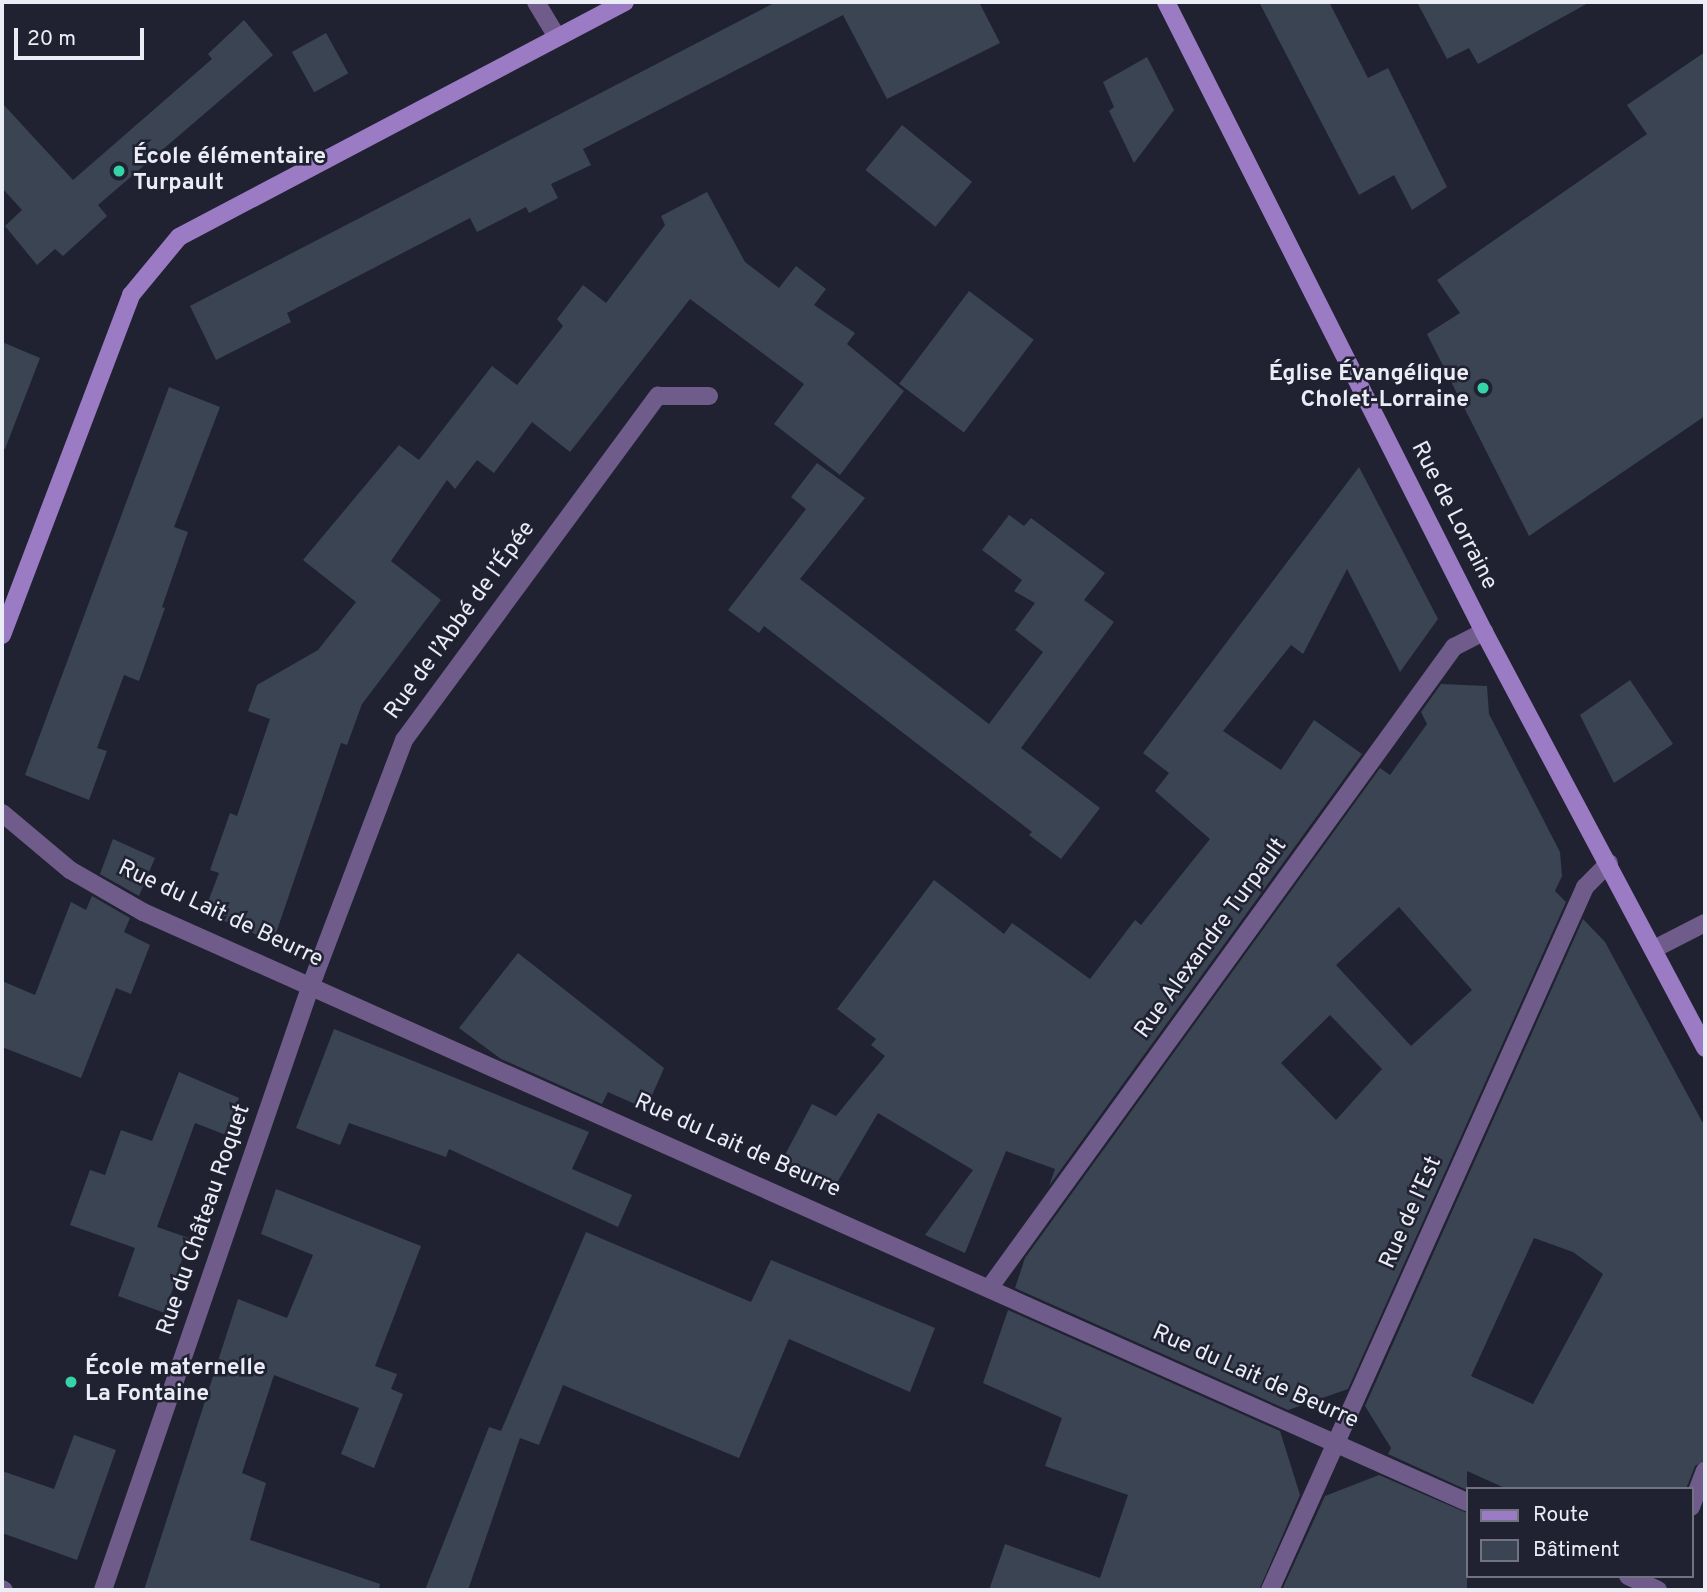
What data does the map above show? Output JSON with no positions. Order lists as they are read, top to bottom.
{
  "streets": {
    "main road": ["Rue de Lorraine"],
    "street": [
      "Rue de l’Abbé de l’Épée",
      "Rue du Lait de Beurre",
      "Rue Alexandre Turpault",
      "Rue de l’Est",
      "Rue du Château Roquet"
    ]
  },
  "crossings": [
    ["Rue de Lorraine", "Rue Alexandre Turpault"],
    ["Rue de Lorraine", "Rue de l’Est"],
    ["Rue de l’Abbé de l’Épée", "Rue du Lait de Beurre"],
    ["Rue de l’Abbé de l’Épée", "Rue du Château Roquet"],
    ["Rue du Lait de Beurre", "Rue Alexandre Turpault"],
    ["Rue du Lait de Beurre", "Rue de l’Est"],
    ["Rue du Lait de Beurre", "Rue du Château Roquet"]
  ],
  "places": ["École élémentaire Turpault", "Église Évangélique Cholet-Lorraine", "École maternelle La Fontaine"],
  "legend": ["Route", "Bâtiment"],
  "scale_bar": "20 m"
}
